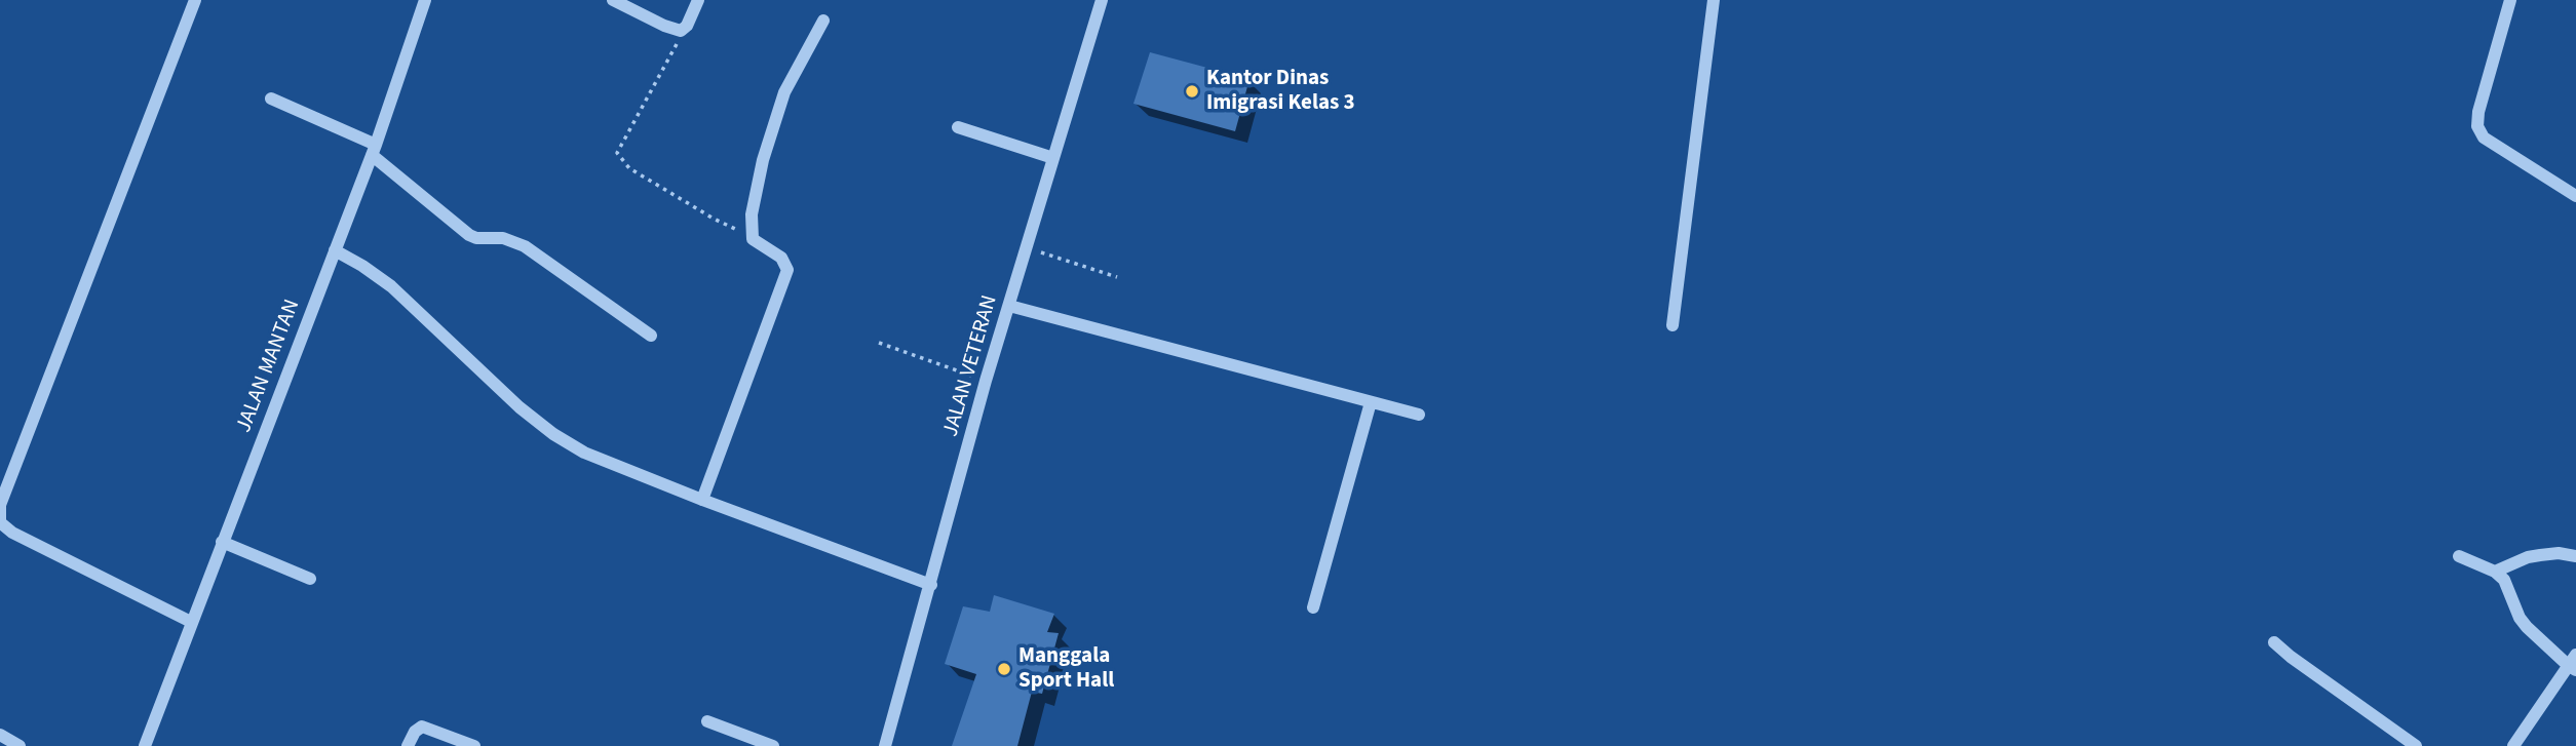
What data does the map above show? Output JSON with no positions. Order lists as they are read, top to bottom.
{
  "streets": {
    "street": ["JALAN MANTAN", "JALAN VETERAN"]
  },
  "places": ["Kantor Dinas Imigrasi Kelas 3", "Manggala Sport Hall"]
}
